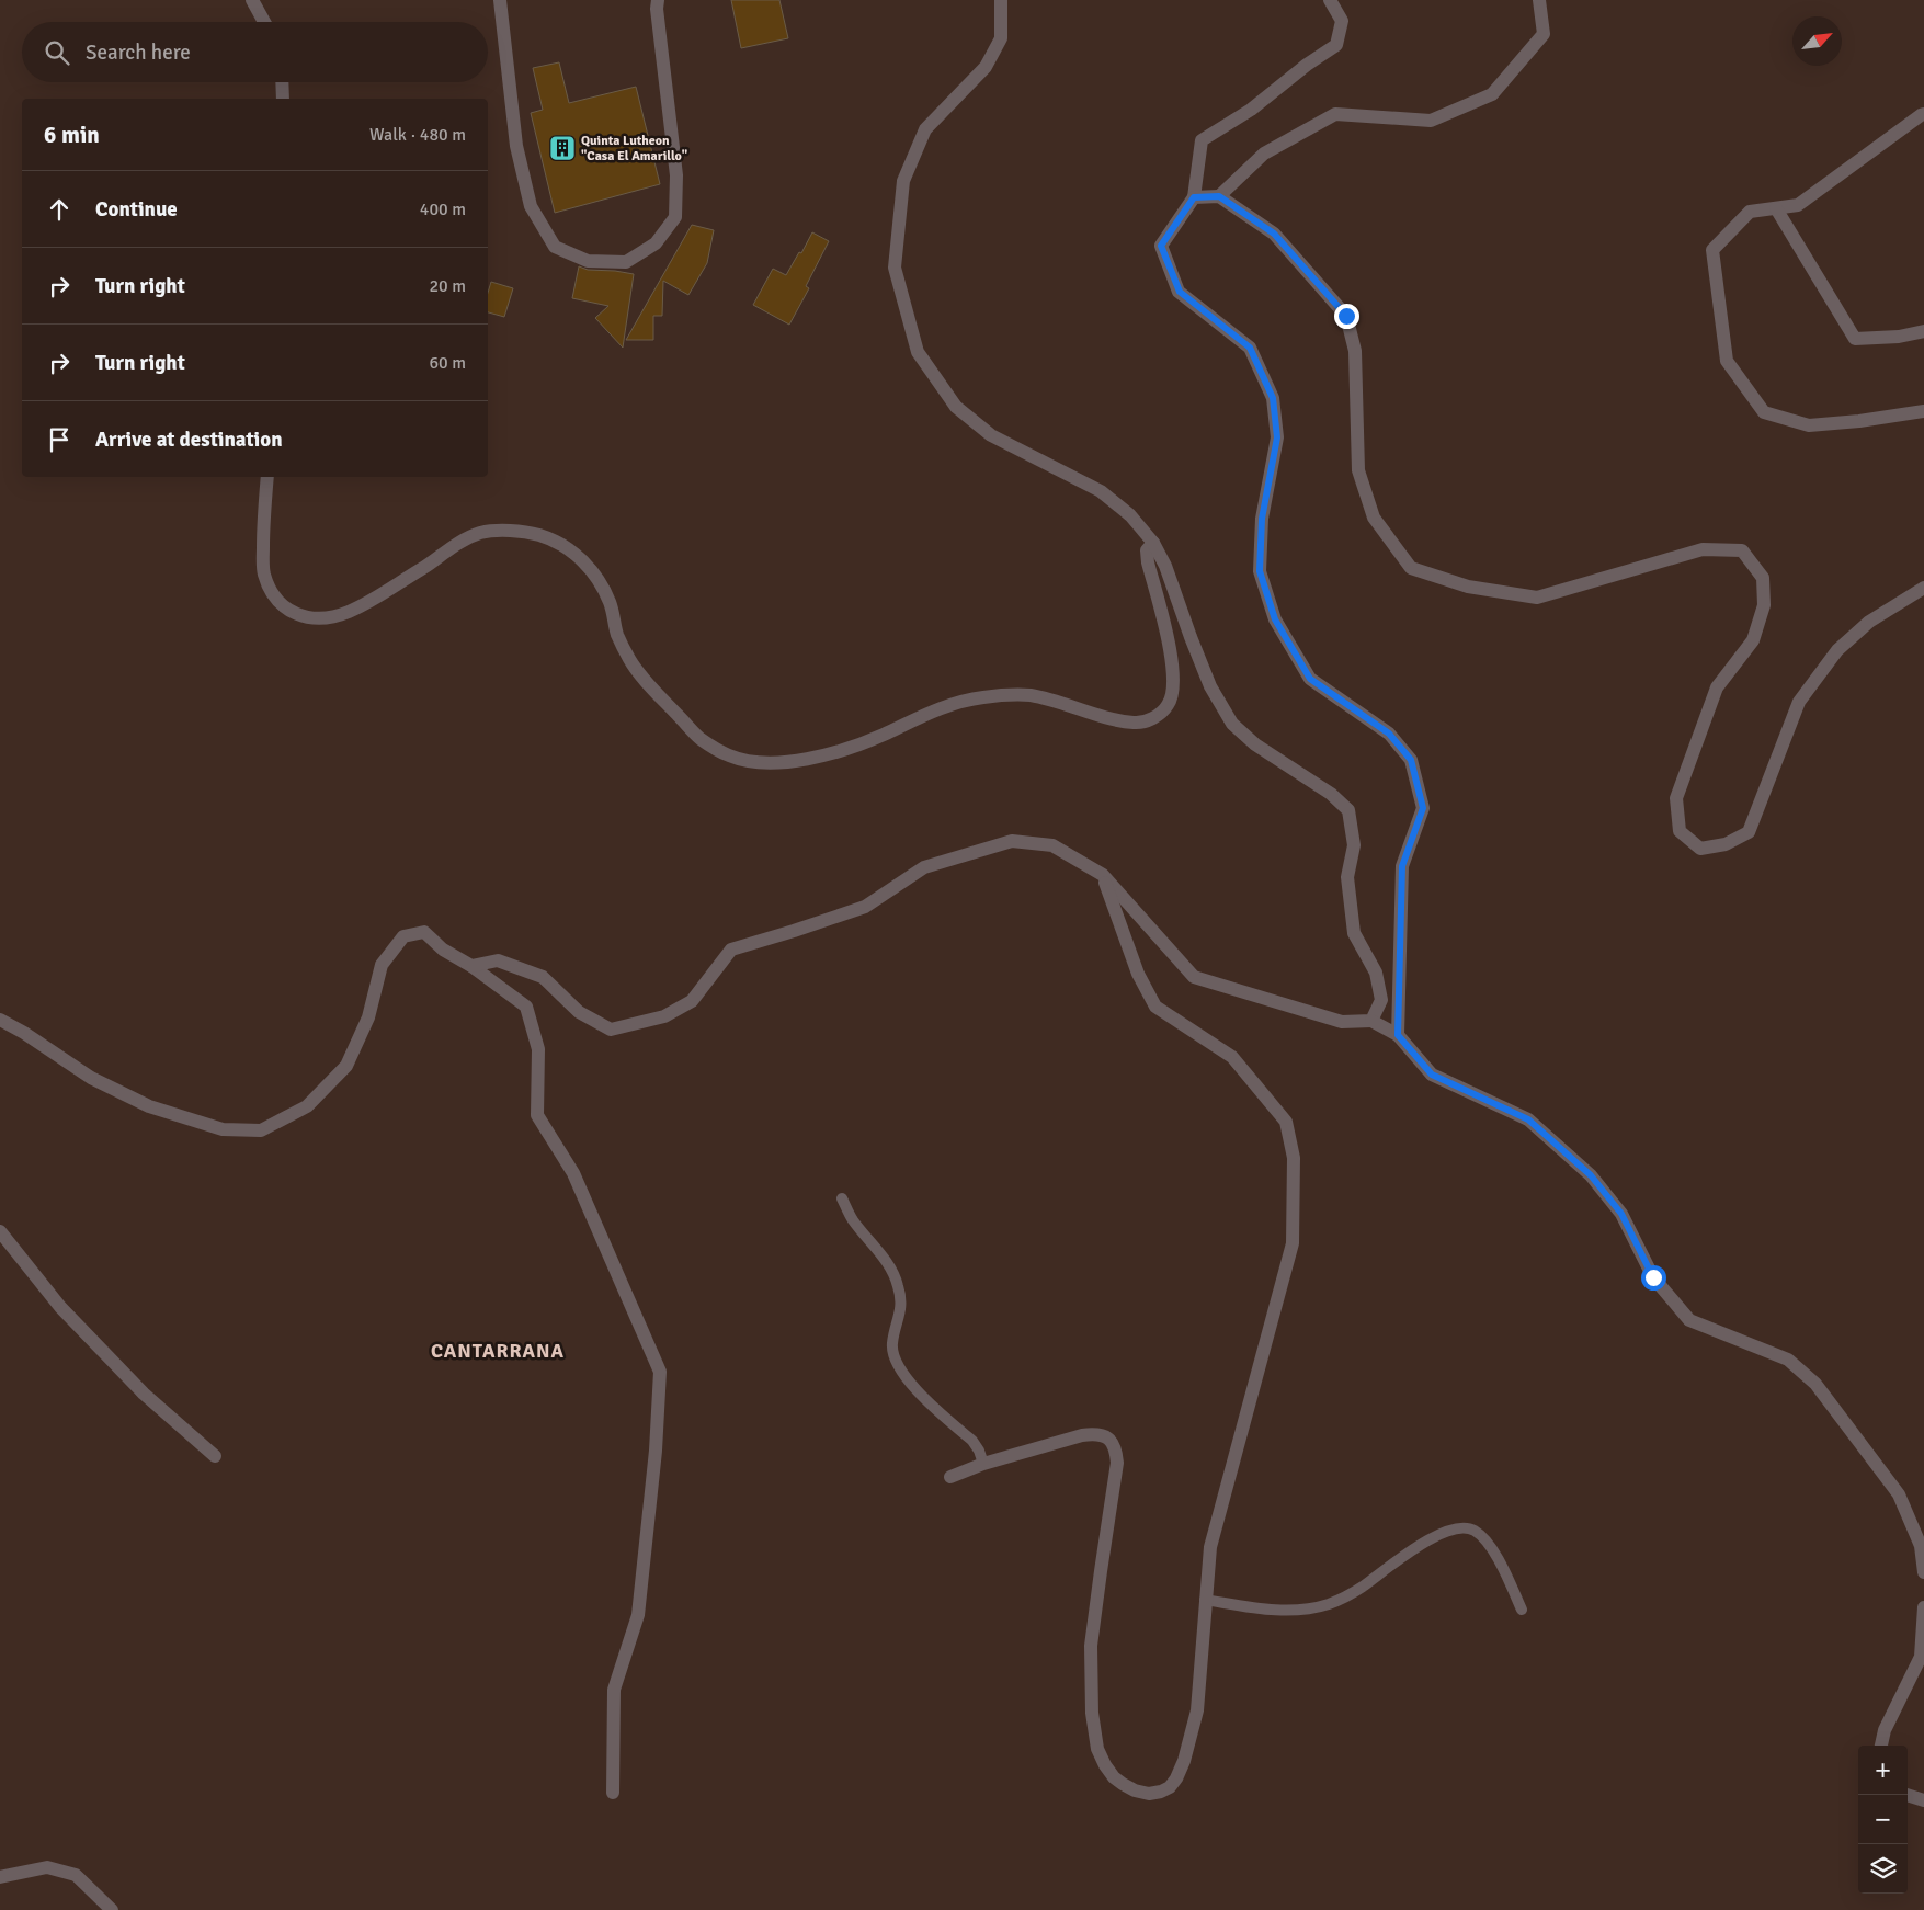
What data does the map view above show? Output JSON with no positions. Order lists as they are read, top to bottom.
{
  "districts": ["CANTARRANA"],
  "places": {
    "building": ["Quinta Lutheon \"Casa El Amarillo\""]
  },
  "north": "top right",
  "page": {
    "search": "Search here",
    "heading": ["6 min", "Walk · 480 m"],
    "list": [
      ["Continue", "400 m"],
      ["Turn right", "20 m"],
      ["Turn right", "60 m"],
      "Arrive at destination"
    ],
    "map_buttons": ["+", "−"]
  }
}
